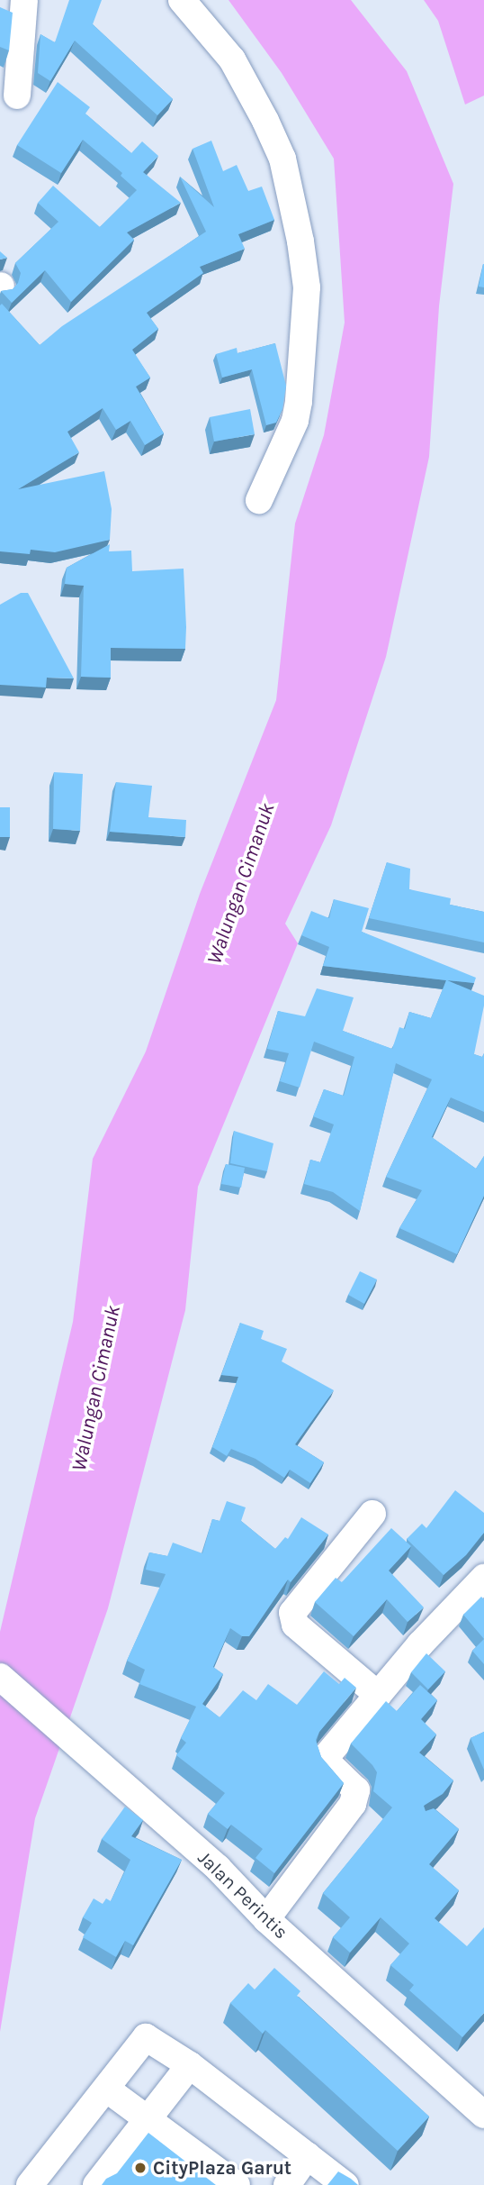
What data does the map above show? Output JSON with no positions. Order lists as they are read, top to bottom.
{
  "streets": {
    "street": ["Jalan Perintis"]
  },
  "water": ["Walungan Cimanuk"],
  "places": ["CityPlaza Garut"]
}
